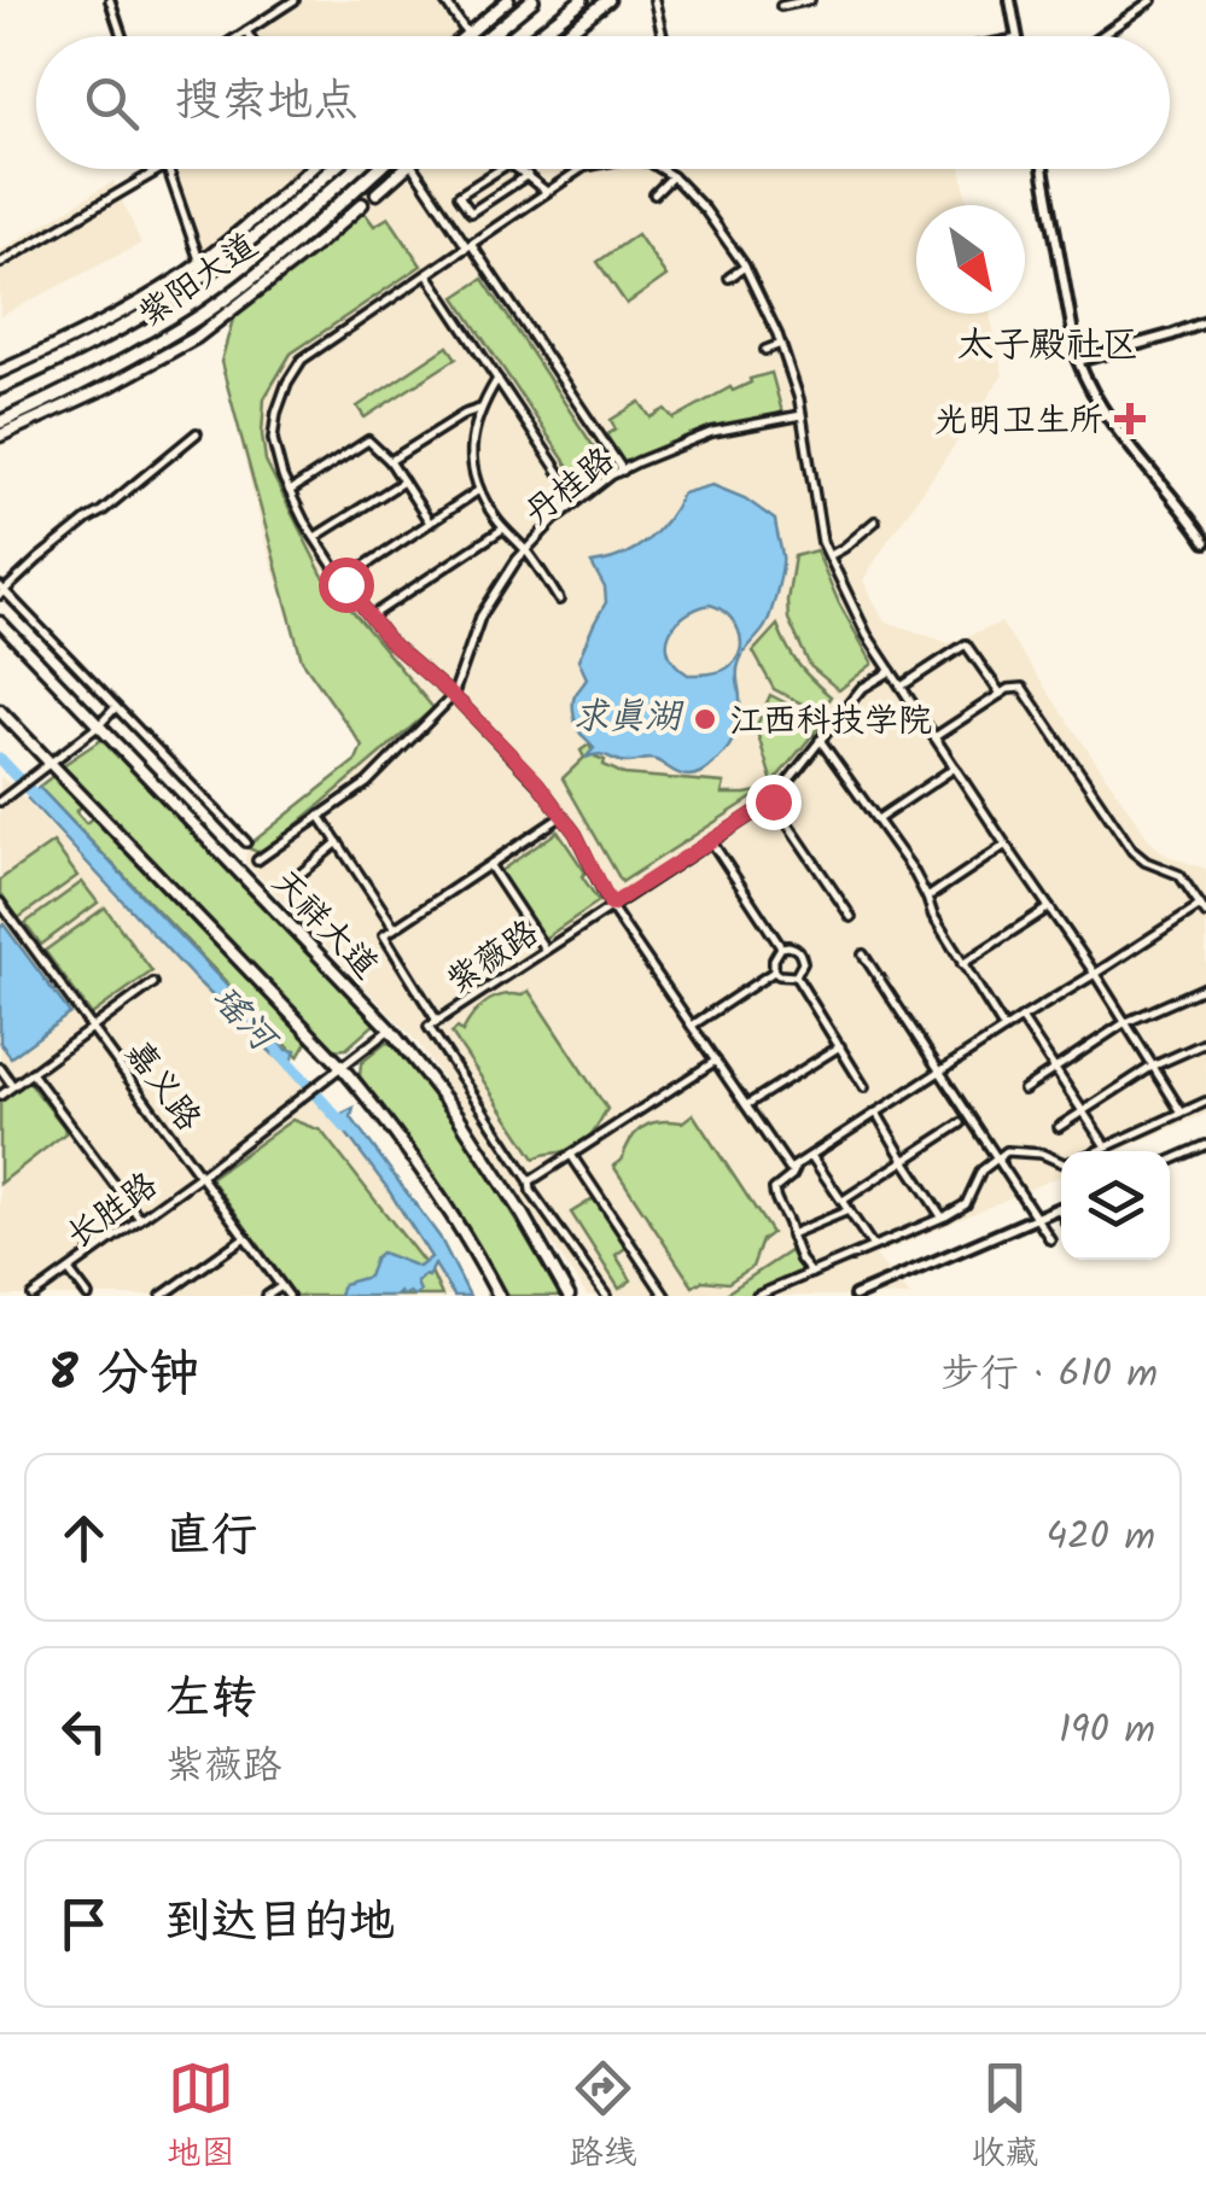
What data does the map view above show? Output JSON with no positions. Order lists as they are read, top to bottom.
{
  "streets": {
    "highway": ["紫阳大道"],
    "main road": ["天祥大道"],
    "street": [
      "丹桂路",
      "紫薇路",
      "嘉义路",
      "长胜路"
    ]
  },
  "crossings": [
    ["天祥大道", "长胜路"],
    ["嘉义路", "长胜路"]
  ],
  "districts": ["太子殿社区"],
  "water": ["求真湖", "瑶河"],
  "places": {
    "health": ["光明卫生所"],
    "other": ["江西科技学院"]
  },
  "north": "bottom right",
  "page": {
    "search": "搜索地点",
    "heading": ["8 分钟", "步行 · 610 m"],
    "list": [
      ["直行", "420 m"],
      ["左转", "紫薇路", "190 m"],
      "到达目的地"
    ],
    "nav": ["地图", "路线", "收藏"]
  }
}
